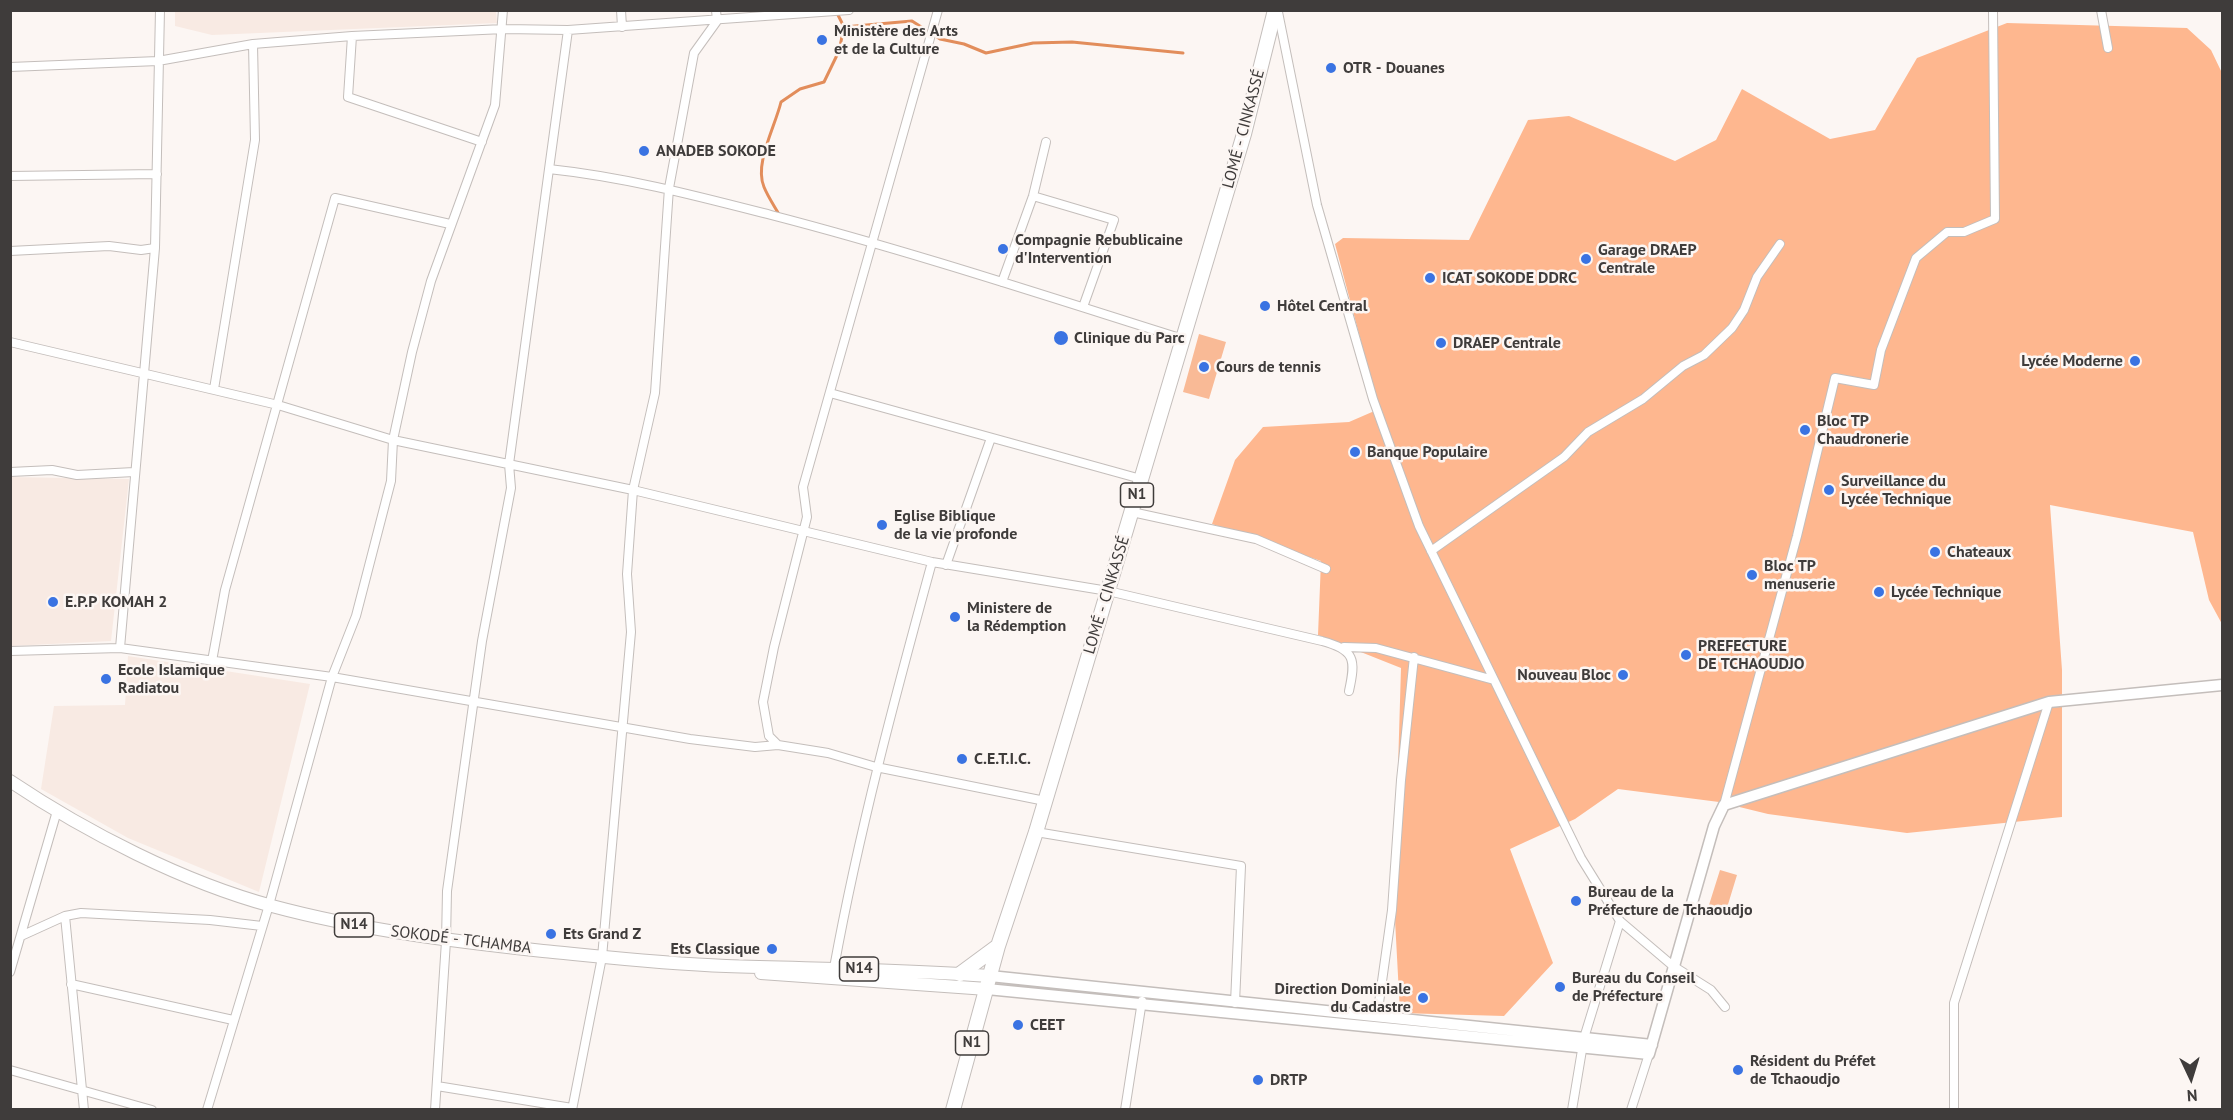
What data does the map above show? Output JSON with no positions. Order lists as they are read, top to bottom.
{
  "streets": {
    "highway": ["LOMÉ - CINKASSÉ", "N1"],
    "main road": ["N14", "SOKODÉ - TCHAMBA"]
  },
  "crossings": [
    ["LOMÉ - CINKASSÉ", "SOKODÉ - TCHAMBA"]
  ],
  "places": [
    "Ministère des Arts et de la Culture",
    "OTR - Douanes",
    "ANADEB SOKODE",
    "Compagnie Rebublicaine d'Intervention",
    "Garage DRAEP Centrale",
    "ICAT SOKODE DDRC",
    "Hôtel Central",
    "Clinique du Parc",
    "DRAEP Centrale",
    "Lycée Moderne",
    "Cours de tennis",
    "Bloc TP Chaudronerie",
    "Banque Populaire",
    "Surveillance du Lycée Technique",
    "Eglise Biblique de la vie profonde",
    "Chateaux",
    "Bloc TP menuserie",
    "Lycée Technique",
    "E.P.P KOMAH 2",
    "Ministere de la Rédemption",
    "PREFECTURE DE TCHAOUDJO",
    "Nouveau Bloc",
    "Ecole Islamique Radiatou",
    "C.E.T.I.C.",
    "Bureau de la Préfecture de Tchaoudjo",
    "Ets Grand Z",
    "Ets Classique",
    "Bureau du Conseil de Préfecture",
    "Direction Dominiale du Cadastre",
    "CEET",
    "Résident du Préfet de Tchaoudjo",
    "DRTP"
  ],
  "north": "bottom"
}
